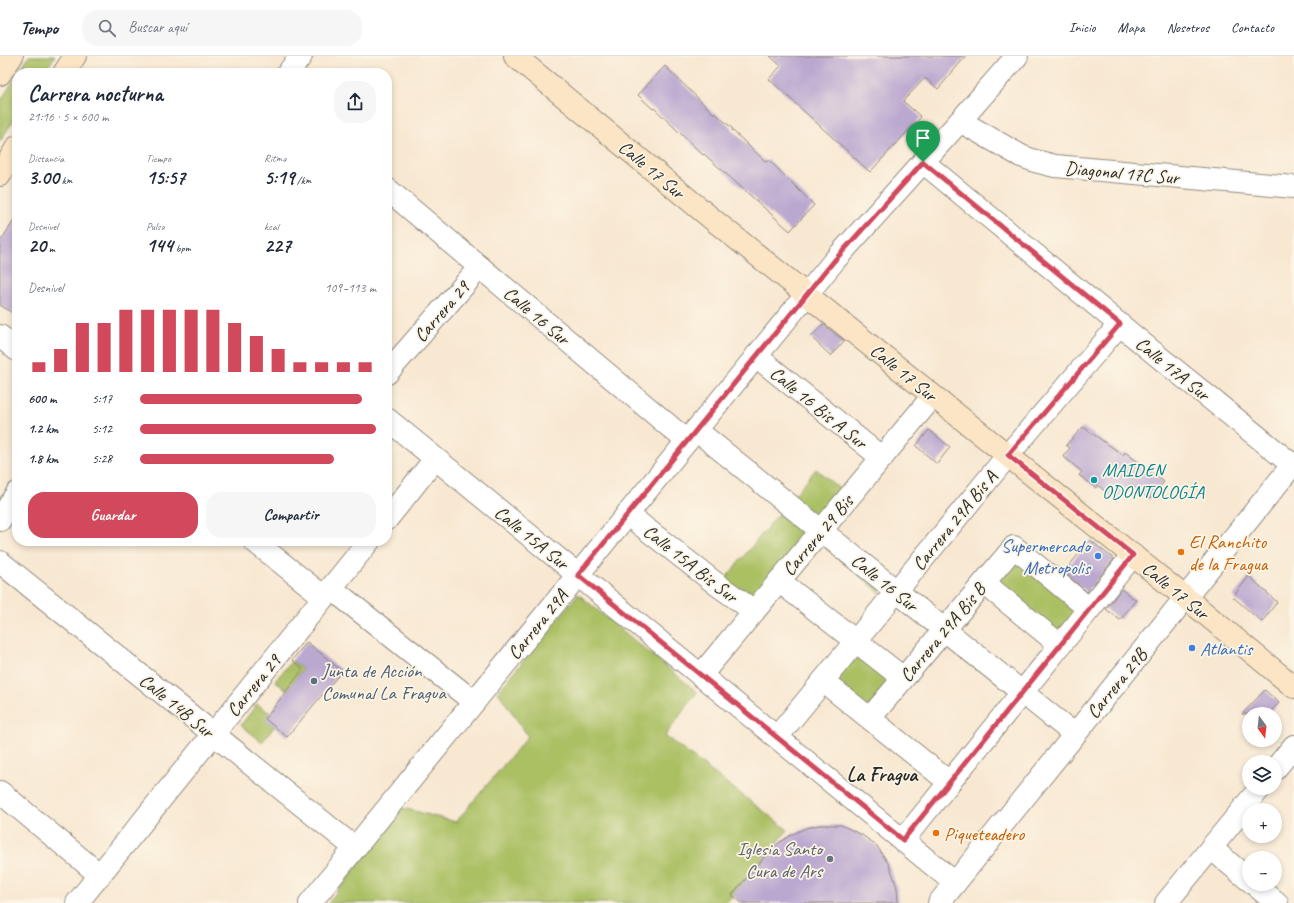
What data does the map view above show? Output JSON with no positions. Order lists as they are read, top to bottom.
{
  "streets": {
    "street": [
      "Calle 17 Sur",
      "Diagonal 17C Sur",
      "Carrera 29",
      "Calle 16 Sur",
      "Calle 17A Sur",
      "Calle 16 Bis A Sur",
      "Carrera 29A Bis A",
      "Carrera 29 Bis",
      "Calle 15A Sur",
      "Calle 15A Bis Sur",
      "Carrera 29A",
      "Carrera 29A Bis B",
      "Carrera 29B",
      "Calle 14B Sur"
    ]
  },
  "crossings": [
    ["Calle 17 Sur", "Carrera 29A Bis A"],
    ["Calle 17 Sur", "Carrera 29 Bis"],
    ["Calle 17 Sur", "Carrera 29A"],
    ["Calle 17 Sur", "Carrera 29B"],
    ["Diagonal 17C Sur", "Carrera 29A"],
    ["Carrera 29", "Calle 16 Sur"],
    ["Carrera 29", "Calle 14B Sur"],
    ["Calle 16 Sur", "Carrera 29A Bis A"],
    ["Calle 16 Sur", "Carrera 29 Bis"],
    ["Calle 16 Sur", "Carrera 29A"],
    ["Calle 16 Sur", "Carrera 29A Bis B"],
    ["Calle 16 Sur", "Carrera 29B"],
    ["Calle 17A Sur", "Carrera 29A Bis A"],
    ["Calle 17A Sur", "Carrera 29A"],
    ["Calle 17A Sur", "Carrera 29B"],
    ["Calle 16 Bis A Sur", "Carrera 29 Bis"],
    ["Calle 16 Bis A Sur", "Carrera 29A"],
    ["Carrera 29A Bis A", "Calle 15A Sur"],
    ["Carrera 29 Bis", "Calle 15A Sur"],
    ["Carrera 29 Bis", "Calle 15A Bis Sur"],
    ["Calle 15A Sur", "Carrera 29A"],
    ["Calle 15A Sur", "Carrera 29B"],
    ["Calle 15A Bis Sur", "Carrera 29A"],
    ["Carrera 29A", "Calle 14B Sur"]
  ],
  "districts": ["La Fragua"],
  "places": [
    "MAIDEN ODONTOLOGÍA",
    "El Ranchito de la Fragua",
    "Supermercado Metropolis",
    "Atlantis",
    "Junta de Acción Comunal La Fragua",
    "Piqueteadero",
    "Iglesia Santo Cura de Ars"
  ],
  "north": "bottom",
  "page": {
    "header": "Tempo",
    "search": "Buscar aquí",
    "nav": [
      "Inicio",
      "Mapa",
      "Nosotros",
      "Contacto"
    ],
    "heading": ["Carrera nocturna", "21:16 · 5 × 600 m"],
    "stats": [
      ["Distancia", "3.00 km"],
      ["Tiempo", "15:57"],
      ["Ritmo", "5:19 /km"],
      ["Desnivel", "20 m"],
      ["Pulso", "144 bpm"],
      ["kcal", "227"]
    ],
    "chart": ["Desnivel", "109–113 m"],
    "list": [
      {
        "name": "600 m",
        "note": "5:17"
      },
      {
        "name": "1.2 km",
        "note": "5:12"
      },
      {
        "name": "1.8 km",
        "note": "5:28"
      }
    ],
    "buttons": ["Guardar", "Compartir"],
    "map_buttons": ["+", "−"]
  }
}
